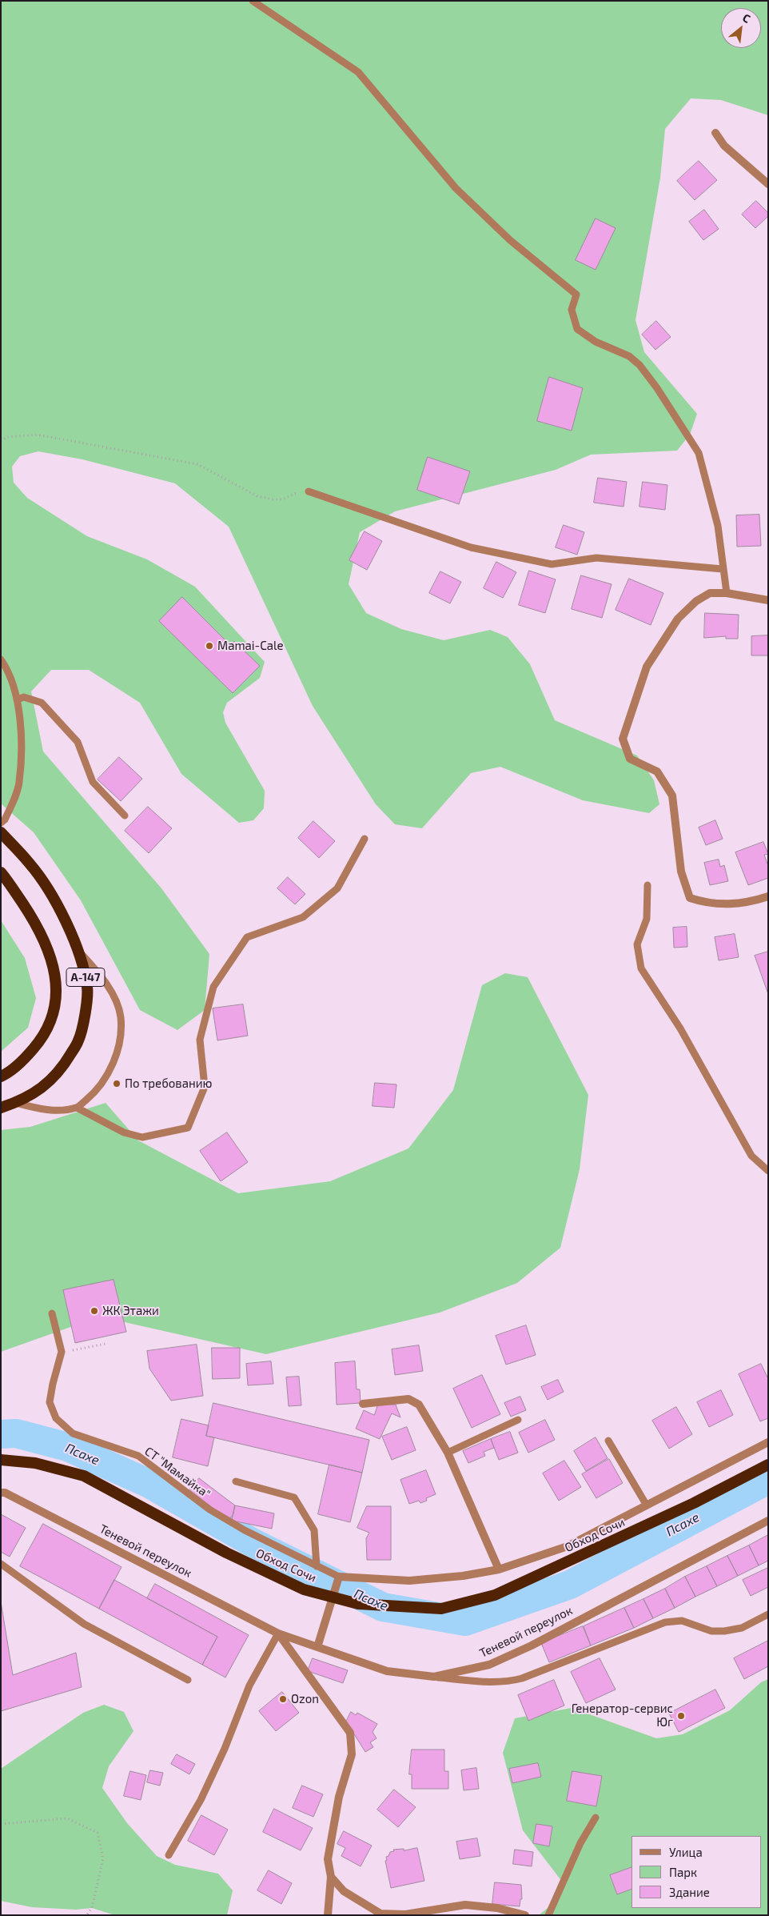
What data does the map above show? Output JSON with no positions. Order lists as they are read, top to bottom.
{
  "streets": {
    "highway": ["А-147", "Обход Сочи"],
    "street": ["Теневой переулок"],
    "lane": ["СТ \"Мамайка\""]
  },
  "water": ["Псахе"],
  "places": [
    "Mamai-Cale",
    "По требованию",
    "ЖК Этажи",
    "Ozon",
    "Генератор-сервис Юг"
  ],
  "legend": ["Улица", "Парк", "Здание"],
  "north": "top right"
}
